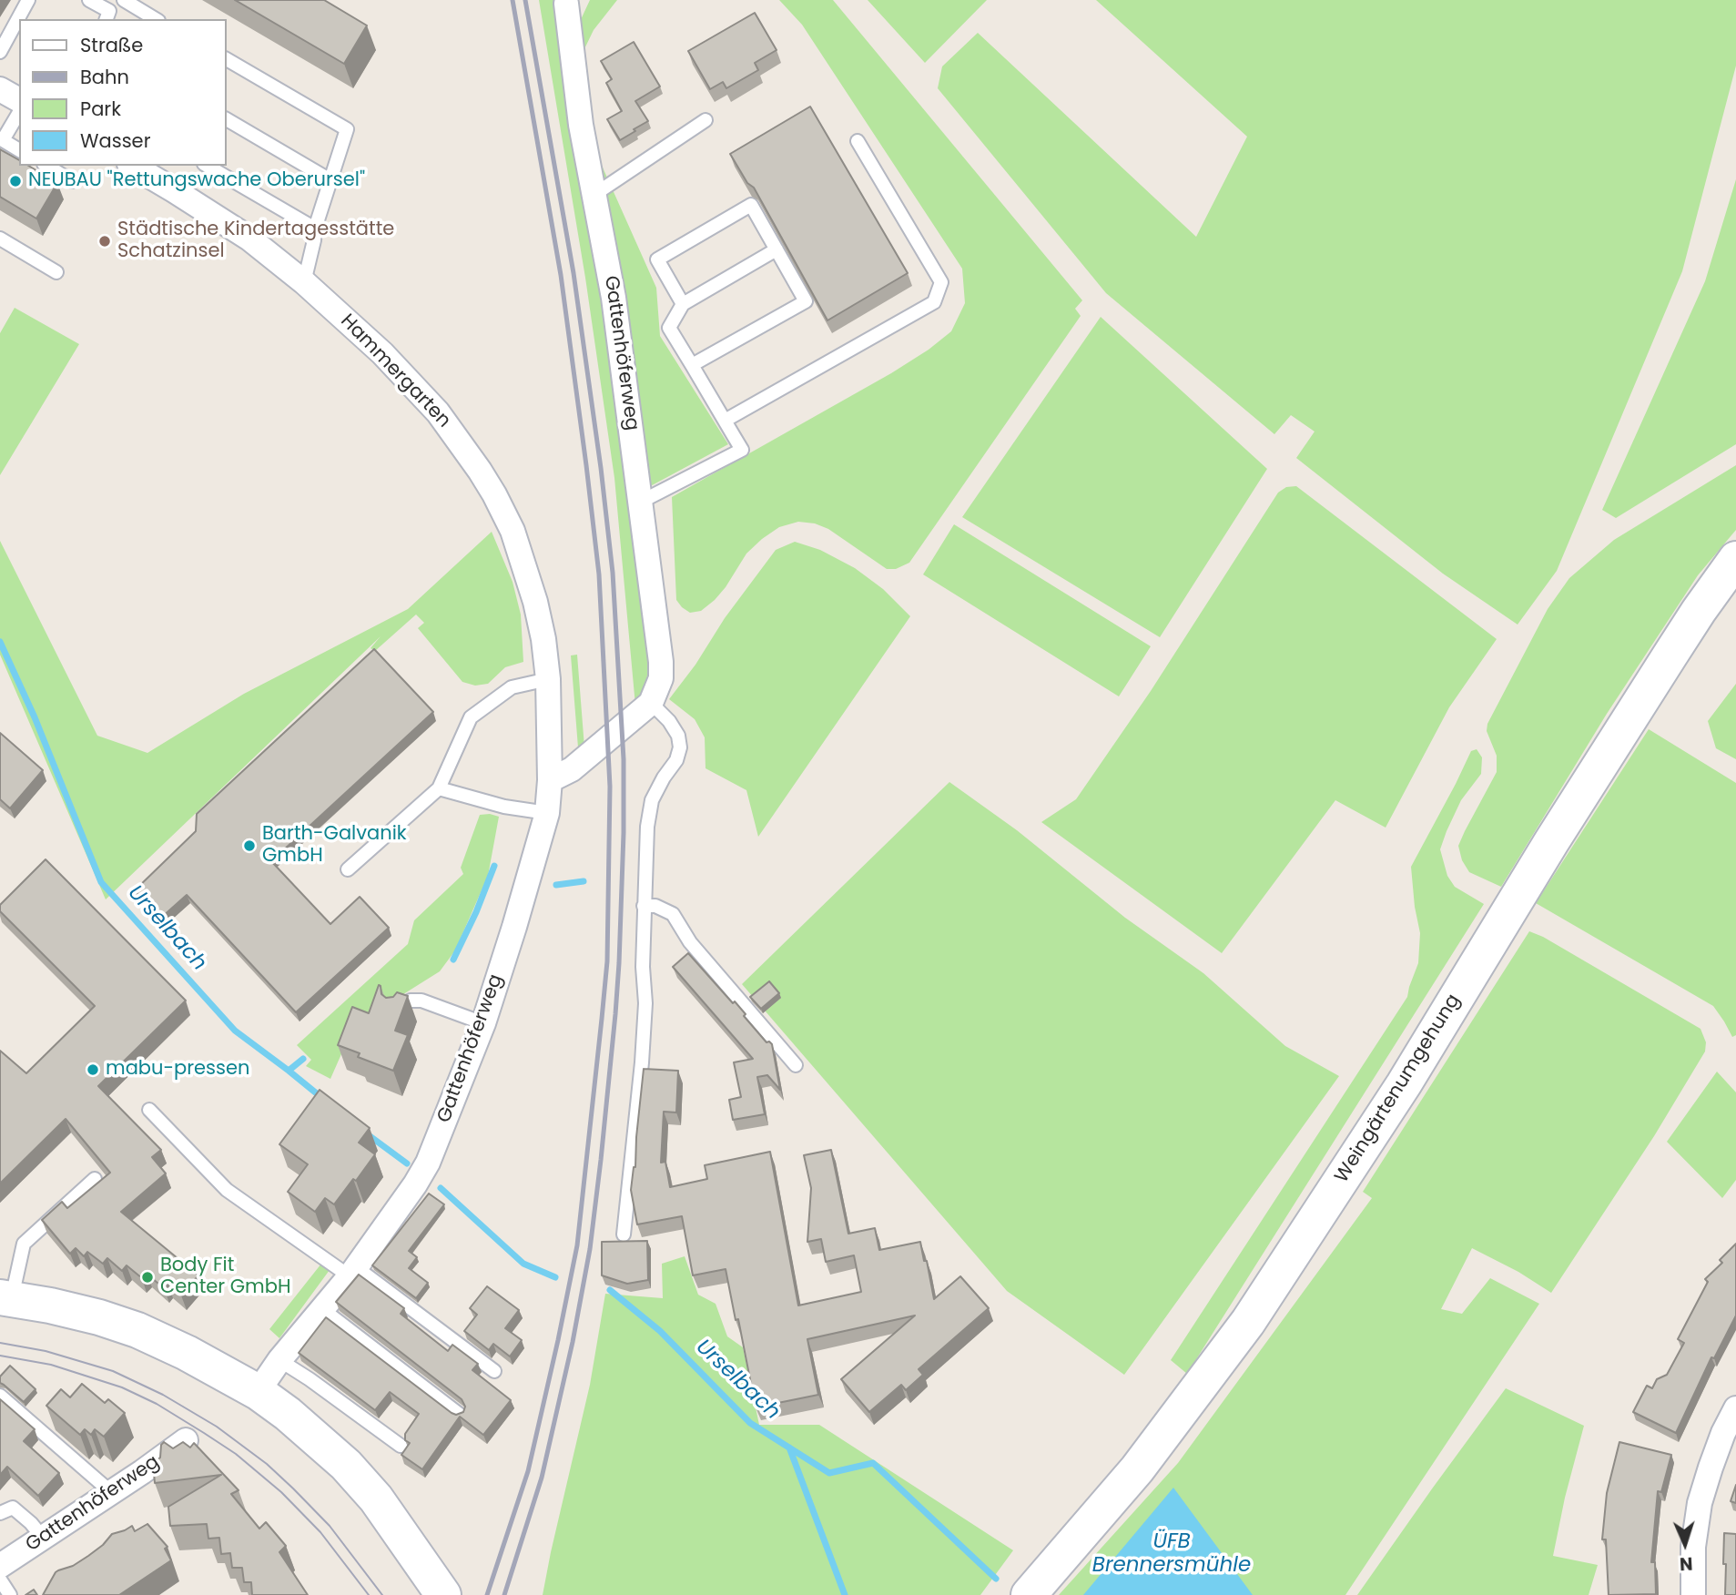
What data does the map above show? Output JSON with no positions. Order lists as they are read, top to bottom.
{
  "streets": {
    "main road": ["Weingärtenumgehung"],
    "street": ["Gattenhöferweg", "Hammergarten"]
  },
  "crossings": [
    ["Gattenhöferweg", "Hammergarten"]
  ],
  "water": ["Urselbach", "ÜFB Brennersmühle"],
  "places": [
    "NEUBAU \"Rettungswache Oberursel\"",
    "Städtische Kindertagesstätte Schatzinsel",
    "Barth-Galvanik GmbH",
    "mabu-pressen",
    "Body Fit Center GmbH"
  ],
  "legend": [
    "Straße",
    "Bahn",
    "Park",
    "Wasser"
  ],
  "north": "bottom"
}
